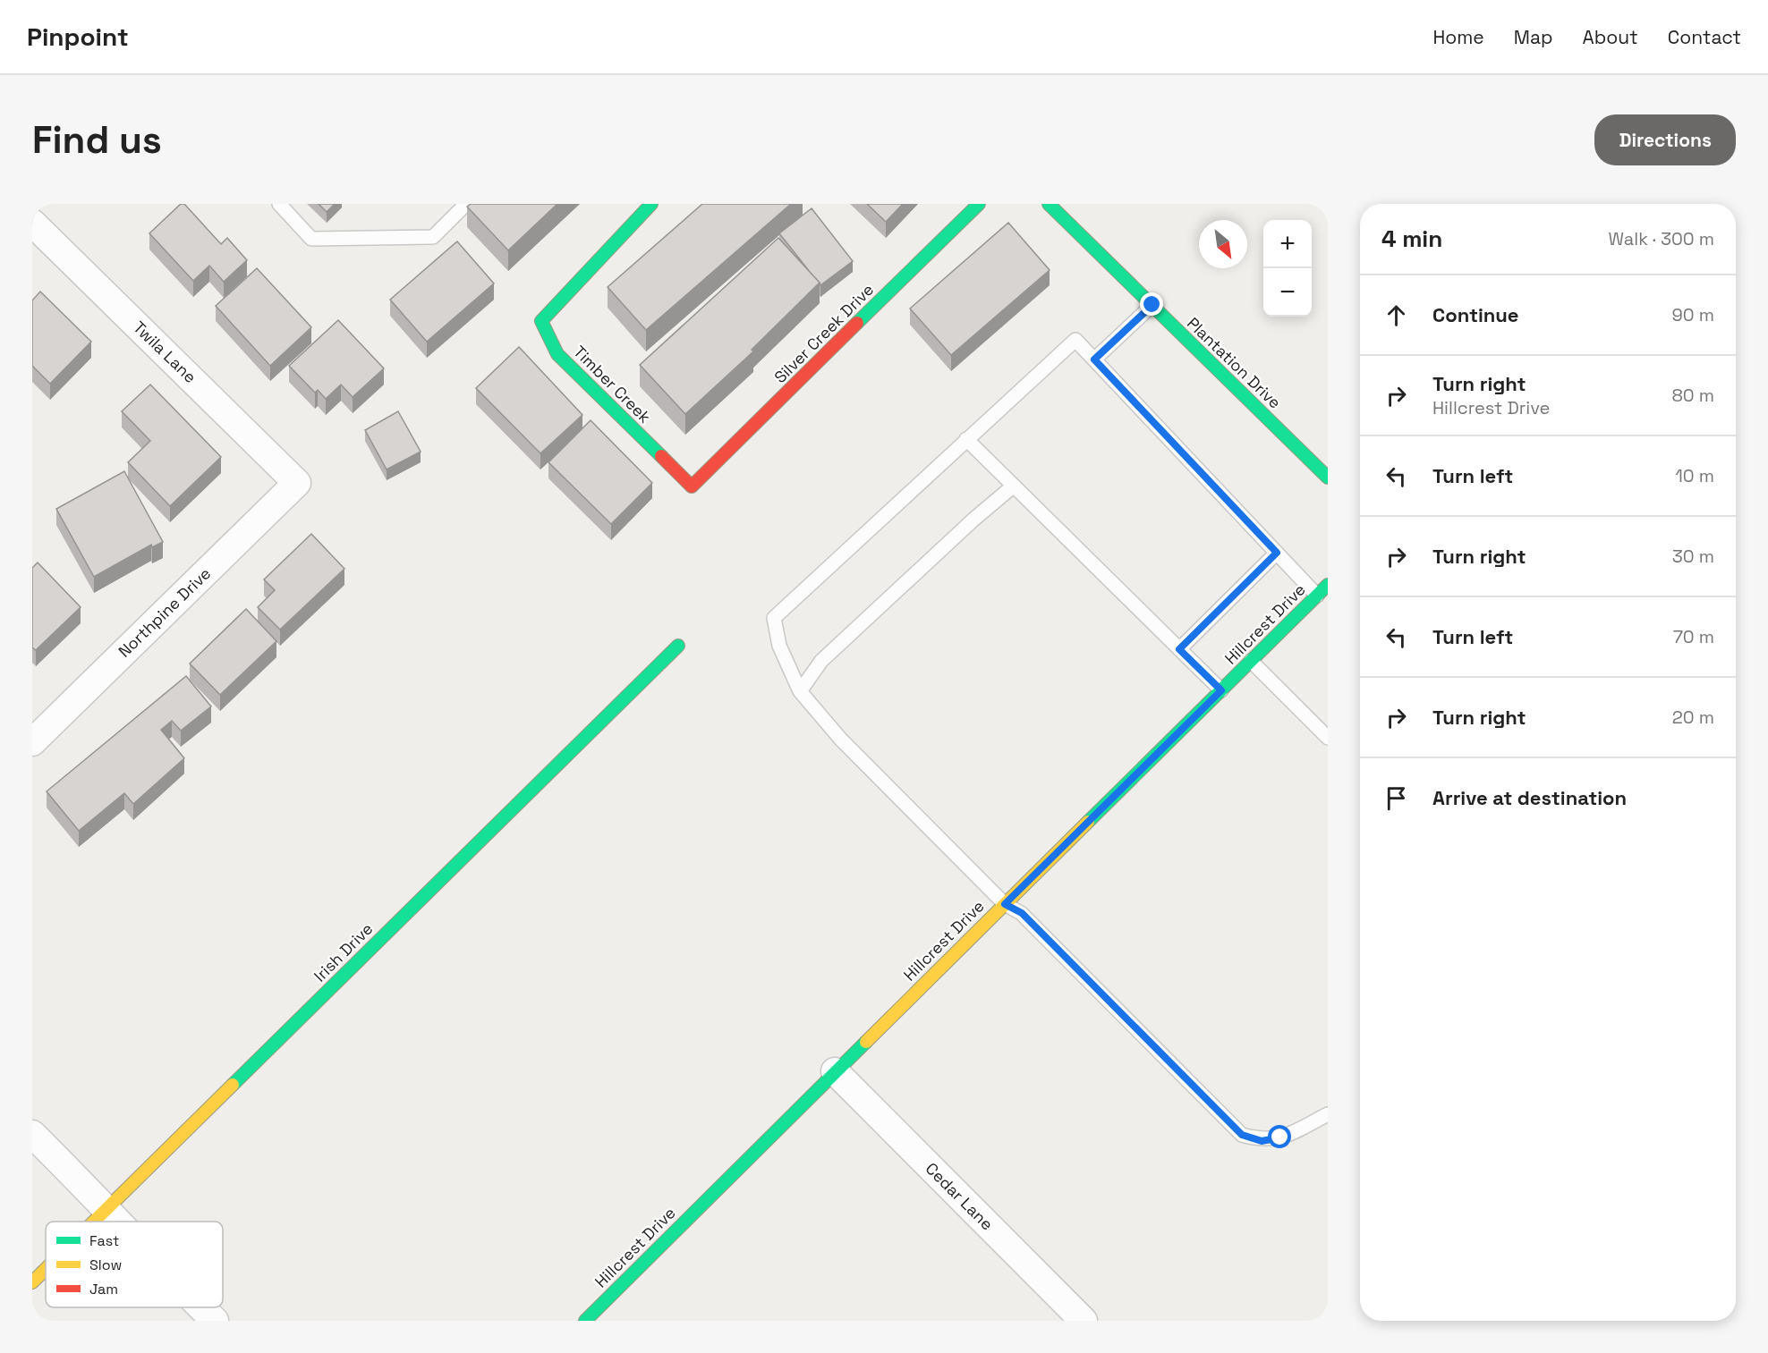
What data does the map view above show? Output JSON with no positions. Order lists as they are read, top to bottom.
{
  "streets": {
    "street": [
      "Silver Creek Drive",
      "Twila Lane",
      "Plantation Drive",
      "Timber Creek",
      "Northpine Drive",
      "Hillcrest Drive",
      "Irish Drive",
      "Cedar Lane"
    ]
  },
  "crossings": [
    ["Silver Creek Drive", "Timber Creek"],
    ["Twila Lane", "Northpine Drive"],
    ["Hillcrest Drive", "Cedar Lane"]
  ],
  "legend": ["Fast", "Slow", "Jam"],
  "north": "bottom right",
  "page": {
    "header": "Pinpoint",
    "nav": [
      "Home",
      "Map",
      "About",
      "Contact"
    ],
    "buttons": "Directions",
    "title": "Find us",
    "heading": ["4 min", "Walk · 300 m"],
    "map_buttons": ["+", "−"],
    "list": [
      ["Continue", "90 m"],
      ["Turn right", "Hillcrest Drive", "80 m"],
      ["Turn left", "10 m"],
      ["Turn right", "30 m"],
      ["Turn left", "70 m"],
      ["Turn right", "20 m"],
      "Arrive at destination"
    ]
  }
}
